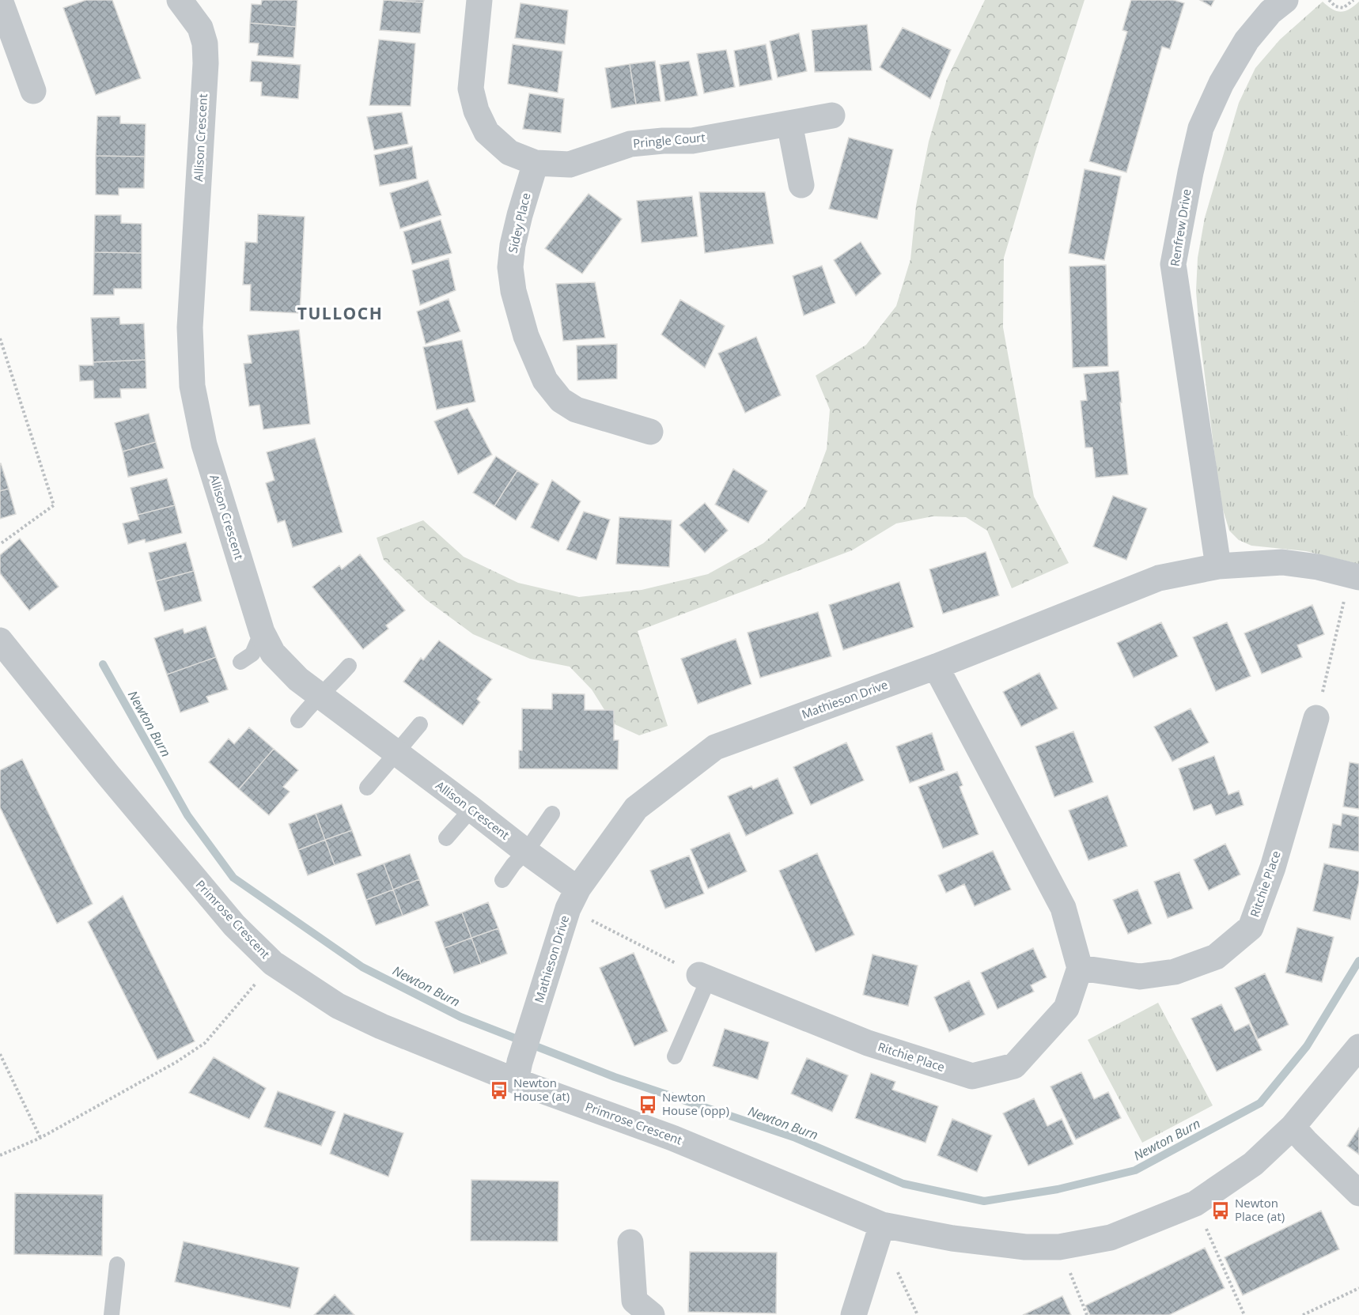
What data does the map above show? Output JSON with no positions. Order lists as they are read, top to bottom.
{
  "streets": {
    "street": [
      "Allison Crescent",
      "Pringle Court",
      "Sidey Place",
      "Renfrew Drive",
      "Mathieson Drive",
      "Ritchie Place",
      "Primrose Crescent"
    ]
  },
  "crossings": [
    ["Allison Crescent", "Mathieson Drive"],
    ["Pringle Court", "Sidey Place"],
    ["Renfrew Drive", "Mathieson Drive"],
    ["Mathieson Drive", "Primrose Crescent"]
  ],
  "districts": ["TULLOCH"],
  "water": ["Newton Burn"],
  "places": {
    "bus stop": ["Newton House (at)", "Newton House (opp)", "Newton Place (at)"]
  }
}
